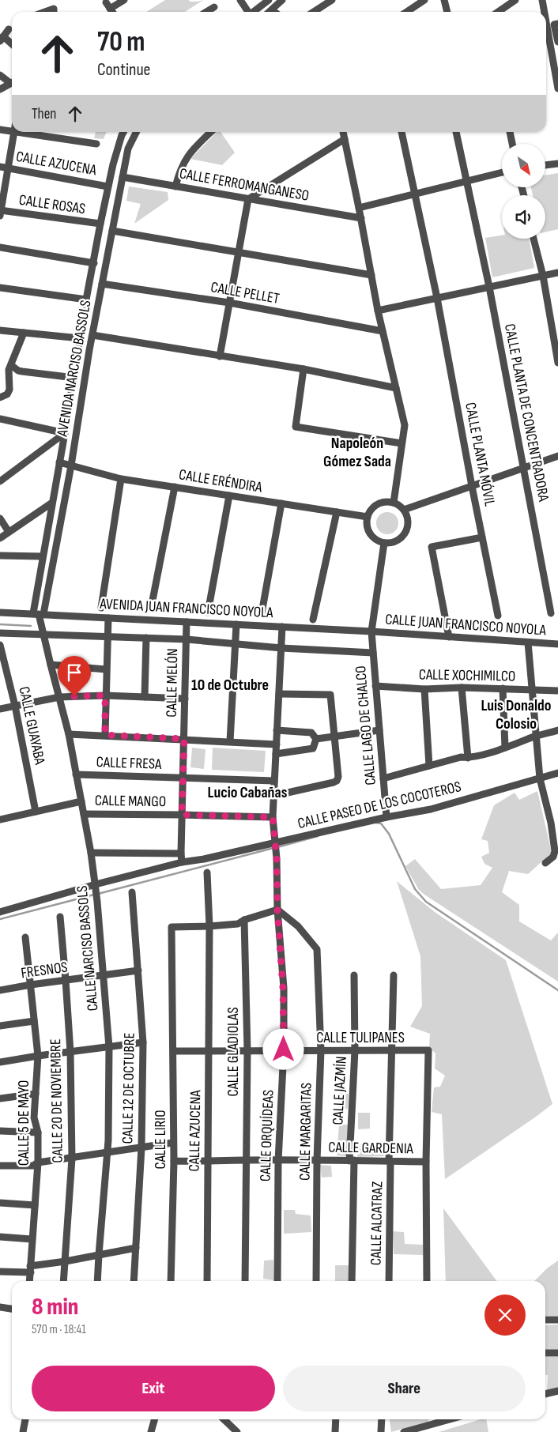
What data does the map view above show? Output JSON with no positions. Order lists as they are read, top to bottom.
{
  "streets": {
    "street": [
      "CALLE AZUCENA",
      "CALLE FERROMANGANESO",
      "CALLE ROSAS",
      "CALLE PELLET",
      "AVENIDA NARCISO BASSOLS",
      "CALLE PLANTA DE CONCENTRADORA",
      "CALLE PLANTA MÓVIL",
      "CALLE ERÉNDIRA",
      "AVENIDA JUAN FRANCISCO NOYOLA",
      "CALLE JUAN FRANCISCO NOYOLA",
      "CALLE XOCHIMILCO",
      "CALLE MELÓN",
      "CALLE GUAYABA",
      "CALLE LAGO DE CHALCO",
      "CALLE FRESA",
      "CALLE MANGO",
      "CALLE PASEO DE LOS COCOTEROS",
      "CALLE NARCISO BASSOLS",
      "FRESNOS",
      "CALLE TULIPANES",
      "CALLE GLADIOLAS",
      "CALLE 12 DE OCTUBRE",
      "CALLE JAZMÍN",
      "CALLE 20 DE NOVIEMBRE",
      "CALLE 5 DE MAYO",
      "CALLE MARGARITAS",
      "CALLE ORQUÍDEAS",
      "CALLE LIRIO",
      "CALLE GARDENIA",
      "CALLE ALCATRAZ"
    ]
  },
  "crossings": [
    ["CALLE AZUCENA", "AVENIDA NARCISO BASSOLS"],
    ["CALLE AZUCENA", "CALLE TULIPANES"],
    ["CALLE AZUCENA", "CALLE LIRIO"],
    ["CALLE AZUCENA", "CALLE GARDENIA"],
    ["CALLE FERROMANGANESO", "AVENIDA NARCISO BASSOLS"],
    ["CALLE ROSAS", "AVENIDA NARCISO BASSOLS"],
    ["CALLE PELLET", "AVENIDA NARCISO BASSOLS"],
    ["AVENIDA NARCISO BASSOLS", "CALLE ERÉNDIRA"],
    ["AVENIDA NARCISO BASSOLS", "AVENIDA JUAN FRANCISCO NOYOLA"],
    ["AVENIDA NARCISO BASSOLS", "CALLE NARCISO BASSOLS"],
    ["CALLE ERÉNDIRA", "CALLE LAGO DE CHALCO"],
    ["AVENIDA JUAN FRANCISCO NOYOLA", "CALLE JUAN FRANCISCO NOYOLA"],
    ["AVENIDA JUAN FRANCISCO NOYOLA", "CALLE MELÓN"],
    ["AVENIDA JUAN FRANCISCO NOYOLA", "CALLE LAGO DE CHALCO"],
    ["AVENIDA JUAN FRANCISCO NOYOLA", "CALLE NARCISO BASSOLS"],
    ["CALLE JUAN FRANCISCO NOYOLA", "CALLE LAGO DE CHALCO"],
    ["CALLE XOCHIMILCO", "CALLE LAGO DE CHALCO"],
    ["CALLE MELÓN", "CALLE FRESA"],
    ["CALLE MELÓN", "CALLE MANGO"],
    ["CALLE MELÓN", "CALLE PASEO DE LOS COCOTEROS"],
    ["CALLE GUAYABA", "CALLE MANGO"],
    ["CALLE LAGO DE CHALCO", "CALLE PASEO DE LOS COCOTEROS"],
    ["CALLE FRESA", "CALLE NARCISO BASSOLS"],
    ["CALLE MANGO", "CALLE NARCISO BASSOLS"],
    ["CALLE NARCISO BASSOLS", "FRESNOS"],
    ["FRESNOS", "CALLE 12 DE OCTUBRE"],
    ["FRESNOS", "CALLE 20 DE NOVIEMBRE"],
    ["FRESNOS", "CALLE 5 DE MAYO"],
    ["CALLE TULIPANES", "CALLE GLADIOLAS"],
    ["CALLE TULIPANES", "CALLE JAZMÍN"],
    ["CALLE TULIPANES", "CALLE MARGARITAS"],
    ["CALLE TULIPANES", "CALLE ORQUÍDEAS"],
    ["CALLE TULIPANES", "CALLE LIRIO"],
    ["CALLE TULIPANES", "CALLE GARDENIA"],
    ["CALLE TULIPANES", "CALLE ALCATRAZ"],
    ["CALLE GLADIOLAS", "CALLE GARDENIA"],
    ["CALLE JAZMÍN", "CALLE GARDENIA"],
    ["CALLE MARGARITAS", "CALLE ORQUÍDEAS"],
    ["CALLE MARGARITAS", "CALLE GARDENIA"],
    ["CALLE ORQUÍDEAS", "CALLE GARDENIA"],
    ["CALLE LIRIO", "CALLE GARDENIA"],
    ["CALLE GARDENIA", "CALLE ALCATRAZ"]
  ],
  "districts": [
    "Napoleón Gómez Sada",
    "10 de Octubre",
    "Luis Donaldo Colosio",
    "Lucio Cabañas"
  ],
  "north": "bottom right",
  "page": {
    "turn": ["70 m", "Continue"],
    "then": "Then",
    "heading": ["8 min", "570 m · 18:41"],
    "buttons": ["Exit", "Share"]
  }
}
